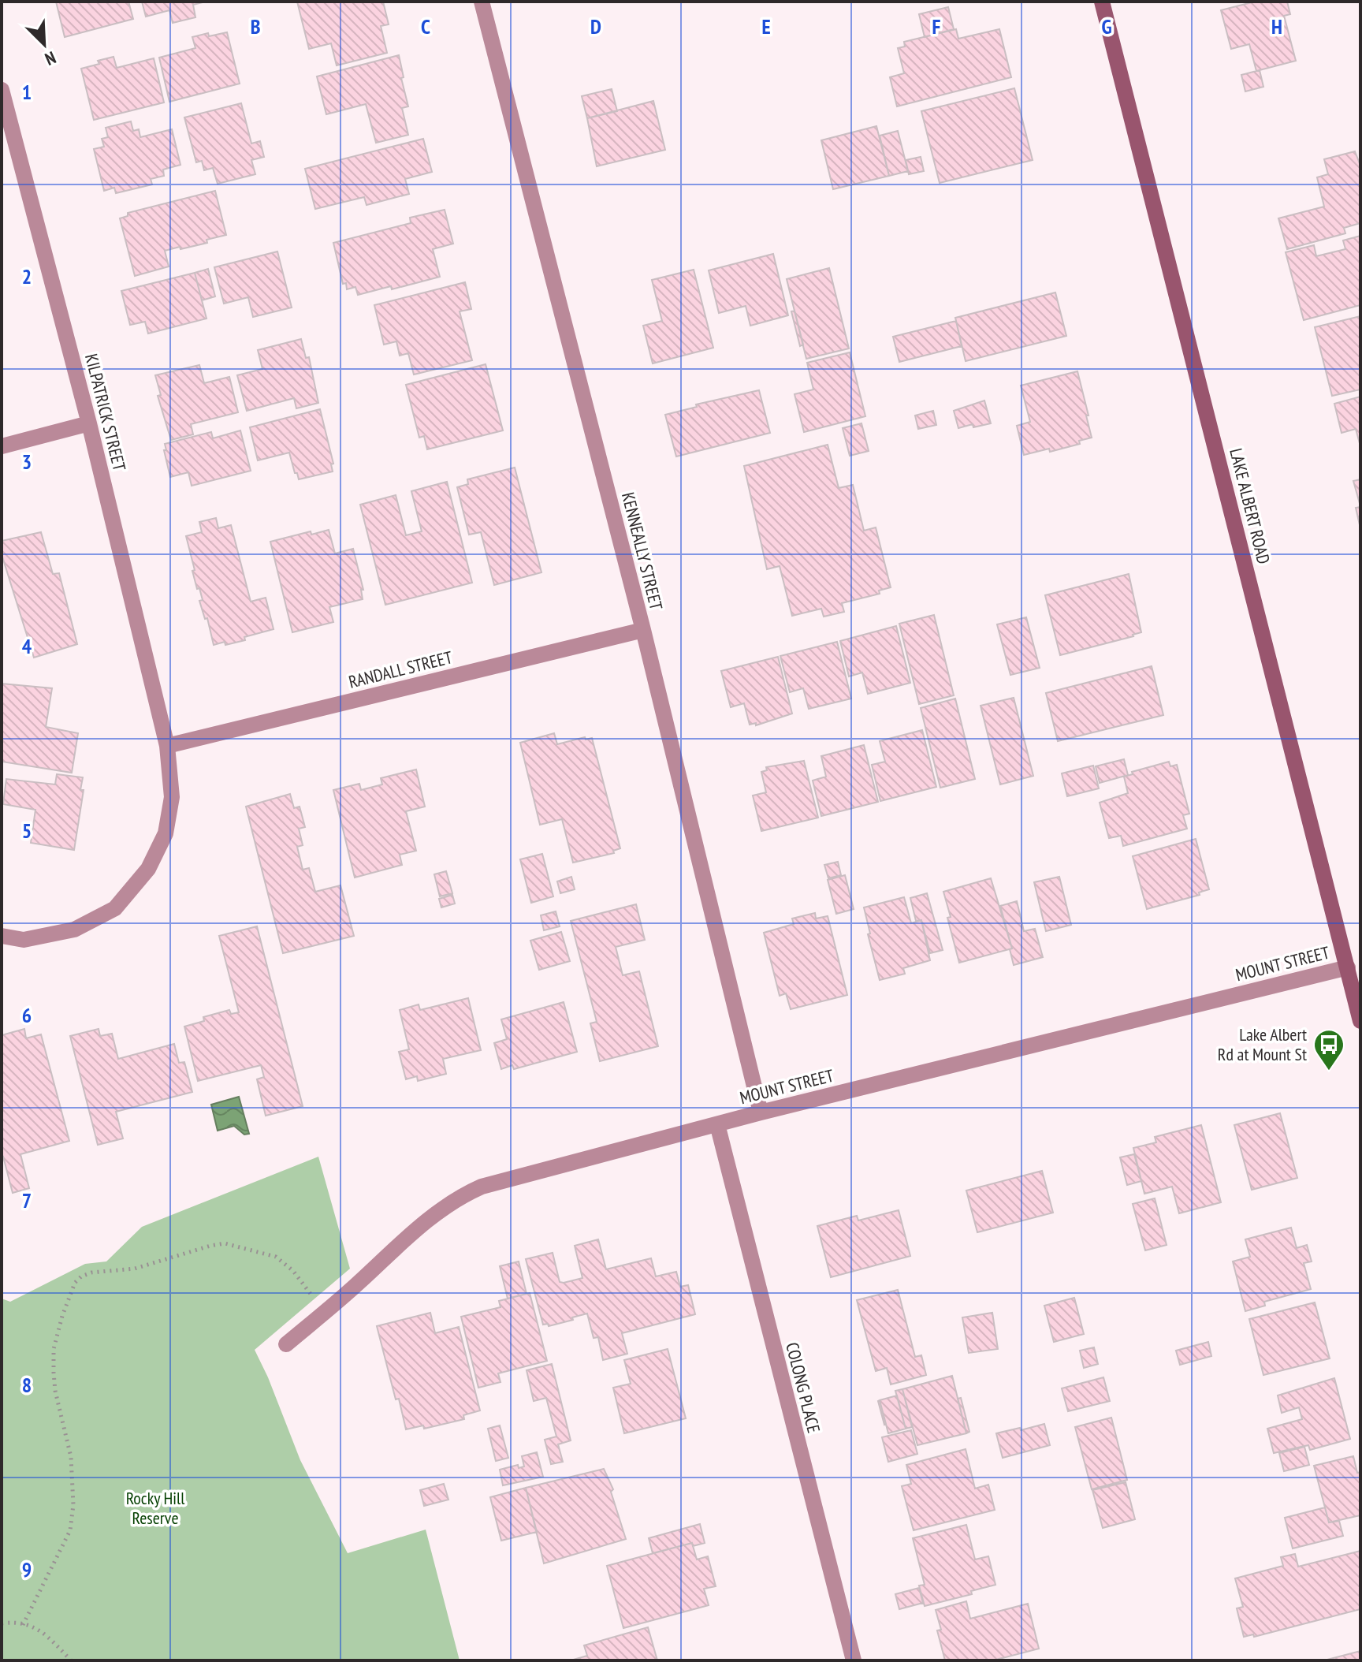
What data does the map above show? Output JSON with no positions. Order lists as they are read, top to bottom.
{
  "streets": {
    "main road": ["LAKE ALBERT ROAD"],
    "street": [
      "KILPATRICK STREET",
      "KENNEALLY STREET",
      "RANDALL STREET",
      "MOUNT STREET",
      "COLONG PLACE"
    ]
  },
  "crossings": [
    ["KILPATRICK STREET", "RANDALL STREET"],
    ["LAKE ALBERT ROAD", "MOUNT STREET"],
    ["KENNEALLY STREET", "RANDALL STREET"],
    ["KENNEALLY STREET", "MOUNT STREET"],
    ["MOUNT STREET", "COLONG PLACE"]
  ],
  "parks": ["Rocky Hill Reserve"],
  "places": {
    "bus stop": ["Lake Albert Rd at Mount St"]
  },
  "north": "bottom right",
  "grid": {
    "columns": [
      "B",
      "C",
      "D",
      "E",
      "F",
      "G",
      "H"
    ],
    "rows": [
      "1",
      "2",
      "3",
      "4",
      "5",
      "6",
      "7",
      "8",
      "9"
    ]
  }
}
